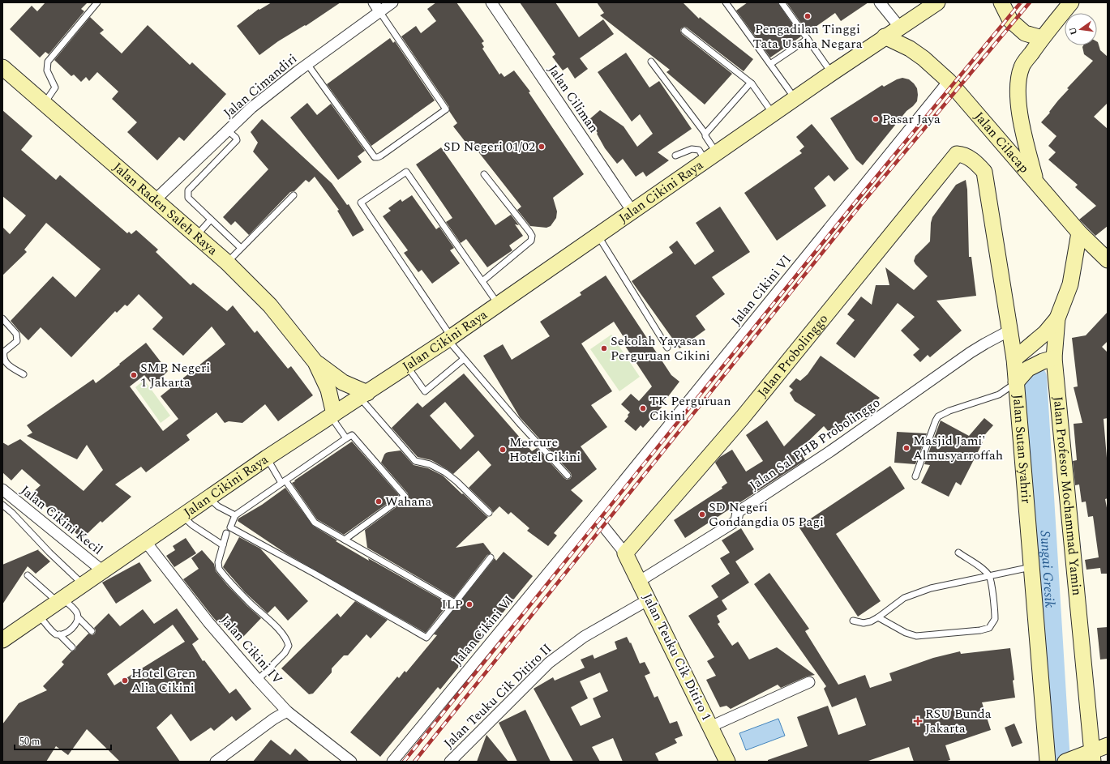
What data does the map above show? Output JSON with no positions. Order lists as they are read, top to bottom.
{
  "streets": {
    "street": [
      "Jalan Cimandiri",
      "Jalan Ciliman",
      "Jalan Cilacap",
      "Jalan Cikini Raya",
      "Jalan Raden Saleh Raya",
      "Jalan Cikini VI",
      "Jalan Probolinggo",
      "Jalan Sal PHB Probolinggo",
      "Jalan Sutan Syahrir",
      "Jalan Profesor Mochammad Yamin",
      "Jalan Cikini Kecil",
      "Jalan Cikini IV",
      "Jalan Teuku Cik Ditiro 1",
      "Jalan Teuku Cik Ditiro II"
    ]
  },
  "crossings": [
    ["Jalan Cimandiri", "Jalan Raden Saleh Raya"],
    ["Jalan Ciliman", "Jalan Cikini Raya"],
    ["Jalan Cilacap", "Jalan Cikini Raya"],
    ["Jalan Cilacap", "Jalan Cikini VI"],
    ["Jalan Cilacap", "Jalan Profesor Mochammad Yamin"],
    ["Jalan Cikini Raya", "Jalan Raden Saleh Raya"],
    ["Jalan Cikini Raya", "Jalan Cikini Kecil"],
    ["Jalan Cikini Raya", "Jalan Cikini IV"],
    ["Jalan Probolinggo", "Jalan Sutan Syahrir"],
    ["Jalan Probolinggo", "Jalan Teuku Cik Ditiro 1"],
    ["Jalan Sal PHB Probolinggo", "Jalan Sutan Syahrir"],
    ["Jalan Sal PHB Probolinggo", "Jalan Teuku Cik Ditiro 1"],
    ["Jalan Teuku Cik Ditiro 1", "Jalan Teuku Cik Ditiro II"]
  ],
  "water": ["Sungai Gresik"],
  "places": {
    "other": [
      "Pengadilan Tinggi Tata Usaha Negara",
      "Pasar Jaya",
      "SD Negeri 01/02",
      "Sekolah Yayasan Perguruan Cikini",
      "SMP Negeri 1 Jakarta",
      "TK Perguruan Cikini",
      "Masjid Jami' Almusyarroffah",
      "Mercure Hotel Cikini",
      "Wahana",
      "SD Negeri Gondangdia 05 Pagi",
      "ILP",
      "Hotel Gren Alia Cikini"
    ],
    "health": ["RSU Bunda Jakarta"]
  },
  "scale_bar": "50 m",
  "north": "left"
}
